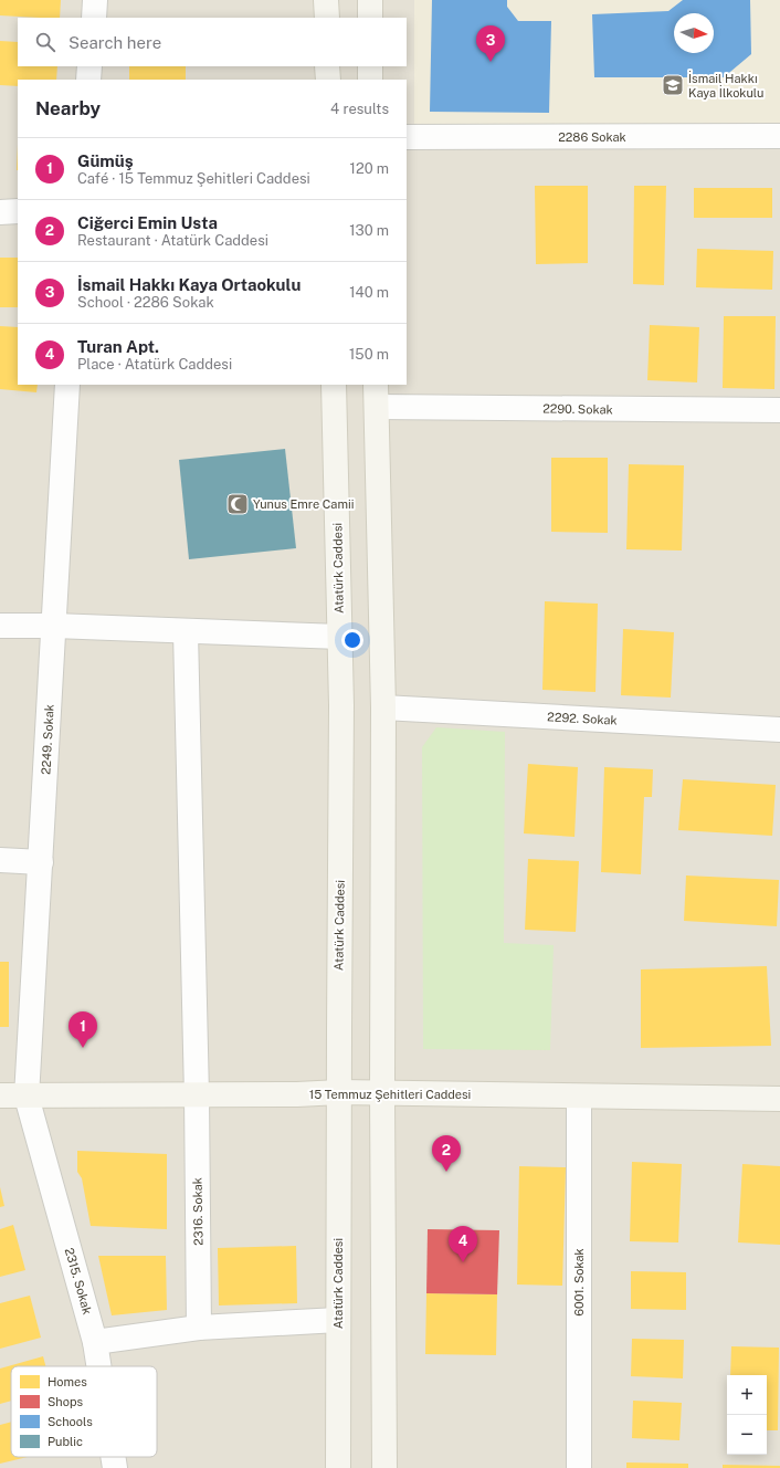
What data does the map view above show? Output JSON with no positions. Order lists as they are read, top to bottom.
{
  "streets": {
    "main road": ["Atatürk Caddesi", "15 Temmuz Şehitleri Caddesi"],
    "street": [
      "2286 Sokak",
      "2290. Sokak",
      "2292. Sokak",
      "2249. Sokak",
      "2316. Sokak",
      "2315. Sokak",
      "6001. Sokak"
    ]
  },
  "crossings": [
    ["Atatürk Caddesi", "15 Temmuz Şehitleri Caddesi"],
    ["2249. Sokak", "15 Temmuz Şehitleri Caddesi"],
    ["2249. Sokak", "2315. Sokak"],
    ["15 Temmuz Şehitleri Caddesi", "2316. Sokak"],
    ["15 Temmuz Şehitleri Caddesi", "2315. Sokak"],
    ["15 Temmuz Şehitleri Caddesi", "6001. Sokak"]
  ],
  "places": {
    "school or university": ["İsmail Hakkı Kaya İlkokulu"],
    "mosque": ["Yunus Emre Camii"]
  },
  "legend": [
    "Homes",
    "Shops",
    "Schools",
    "Public"
  ],
  "north": "right",
  "page": {
    "search": "Search here",
    "pins": [
      "3",
      "1",
      "2",
      "4"
    ],
    "heading": ["Nearby", "4 results"],
    "list": [
      {
        "mark": "1",
        "name": "Gümüş",
        "note": "Café · 15 Temmuz Şehitleri Caddesi",
        "value": "120 m"
      },
      {
        "mark": "2",
        "name": "Ciğerci Emin Usta",
        "note": "Restaurant · Atatürk Caddesi",
        "value": "130 m"
      },
      {
        "mark": "3",
        "name": "İsmail Hakkı Kaya Ortaokulu",
        "note": "School · 2286 Sokak",
        "value": "140 m"
      },
      {
        "mark": "4",
        "name": "Turan Apt.",
        "note": "Place · Atatürk Caddesi",
        "value": "150 m"
      }
    ],
    "map_buttons": ["+", "−"]
  }
}
